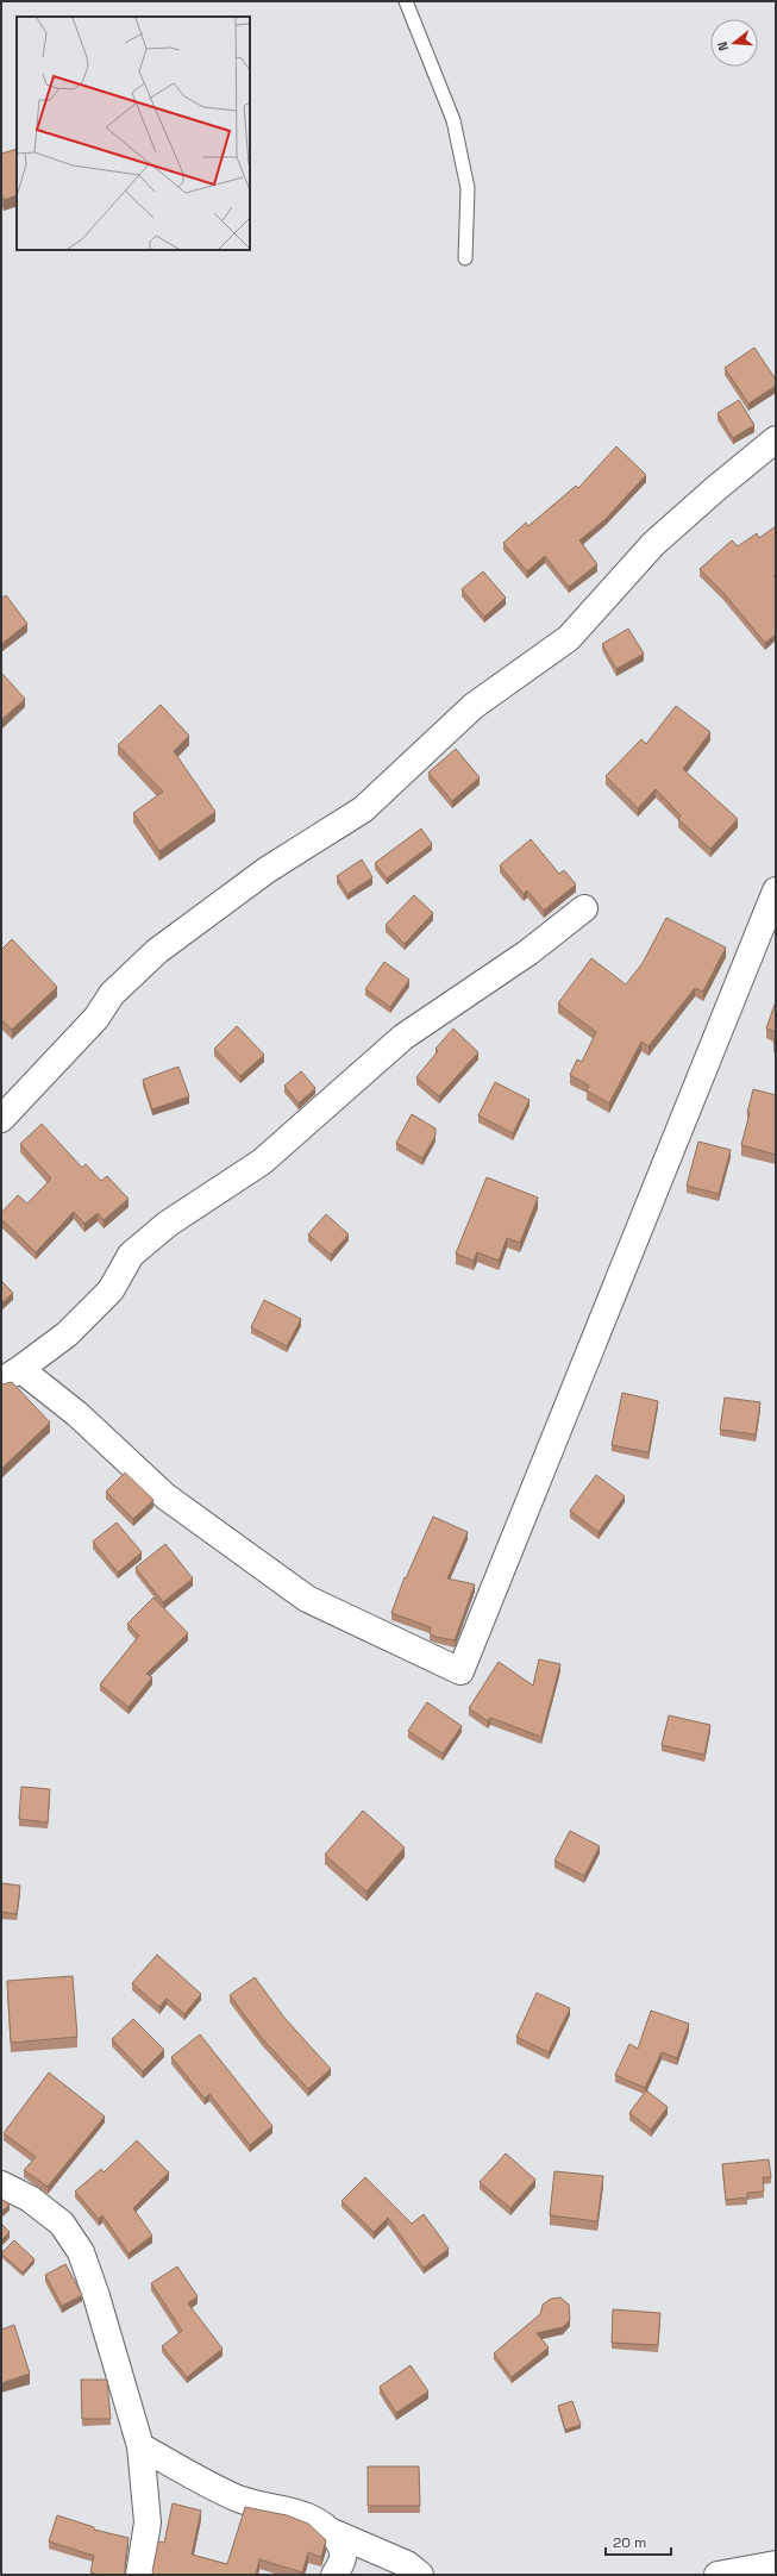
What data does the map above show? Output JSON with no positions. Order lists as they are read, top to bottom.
{
  "scale_bar": "20 m",
  "north": "left"
}
